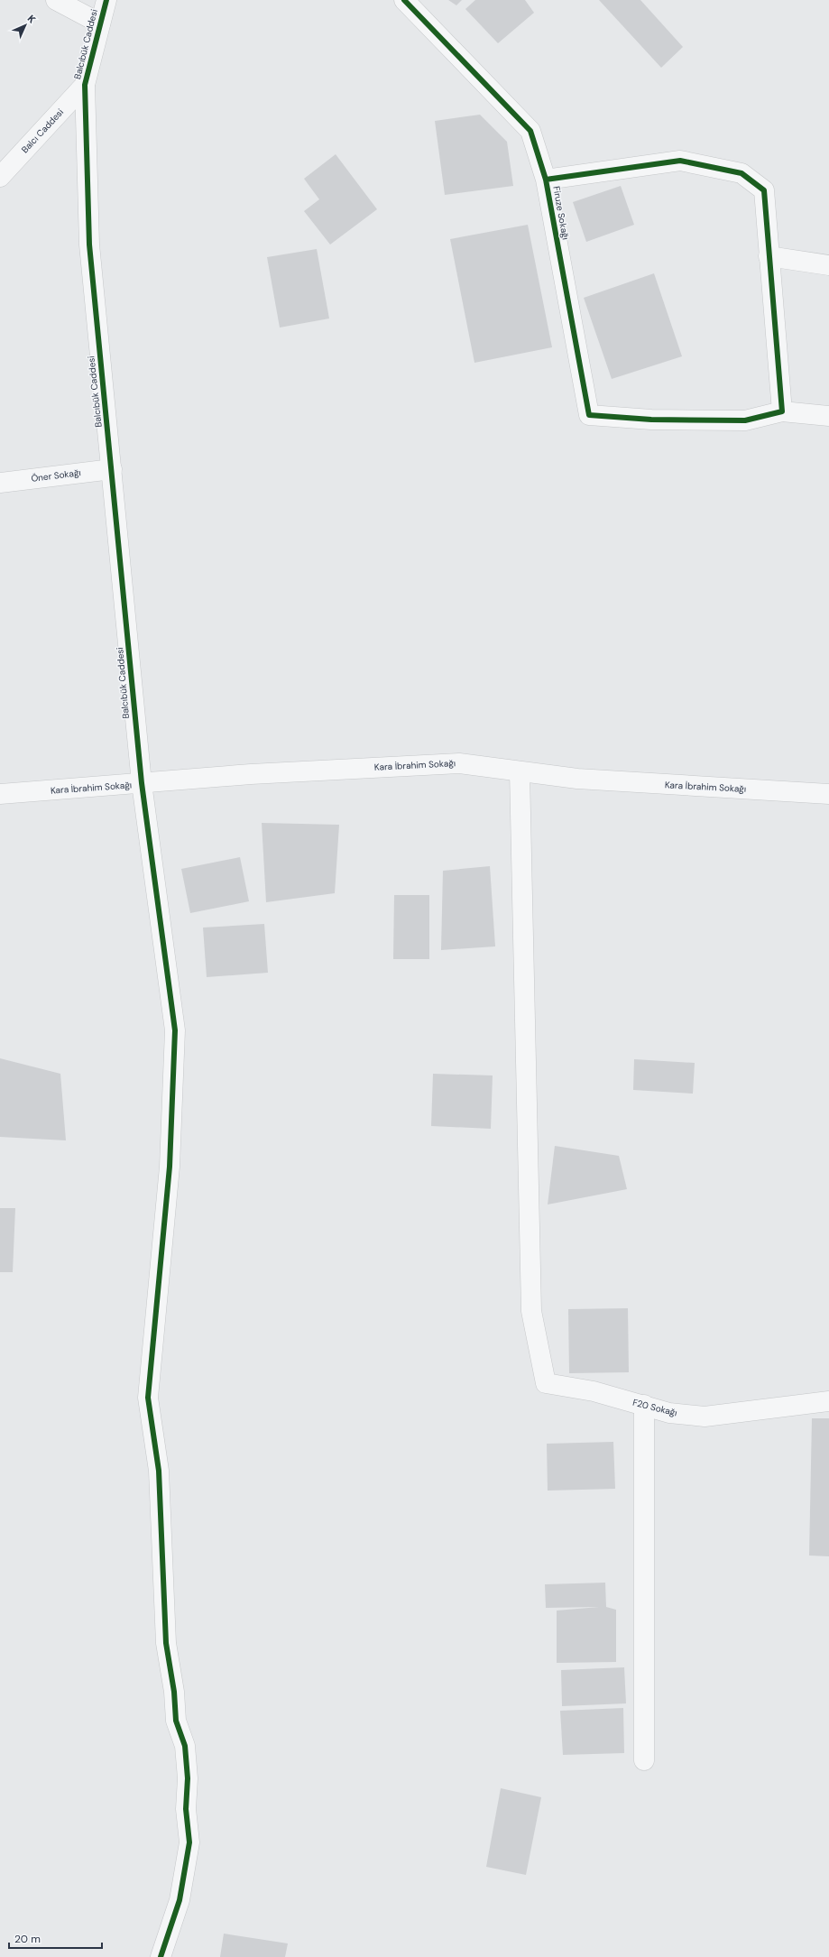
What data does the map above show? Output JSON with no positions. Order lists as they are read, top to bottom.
{
  "streets": {
    "street": [
      "Balcıbük Caddesi",
      "Balcı Caddesi",
      "Firuze Sokağı",
      "Öner Sokağı",
      "Kara İbrahim Sokağı",
      "F20 Sokağı"
    ]
  },
  "crossings": [
    ["Balcıbük Caddesi", "Balcı Caddesi"],
    ["Balcıbük Caddesi", "Öner Sokağı"],
    ["Balcıbük Caddesi", "Kara İbrahim Sokağı"],
    ["Kara İbrahim Sokağı", "F20 Sokağı"]
  ],
  "scale_bar": "20 m",
  "north": "top right"
}
